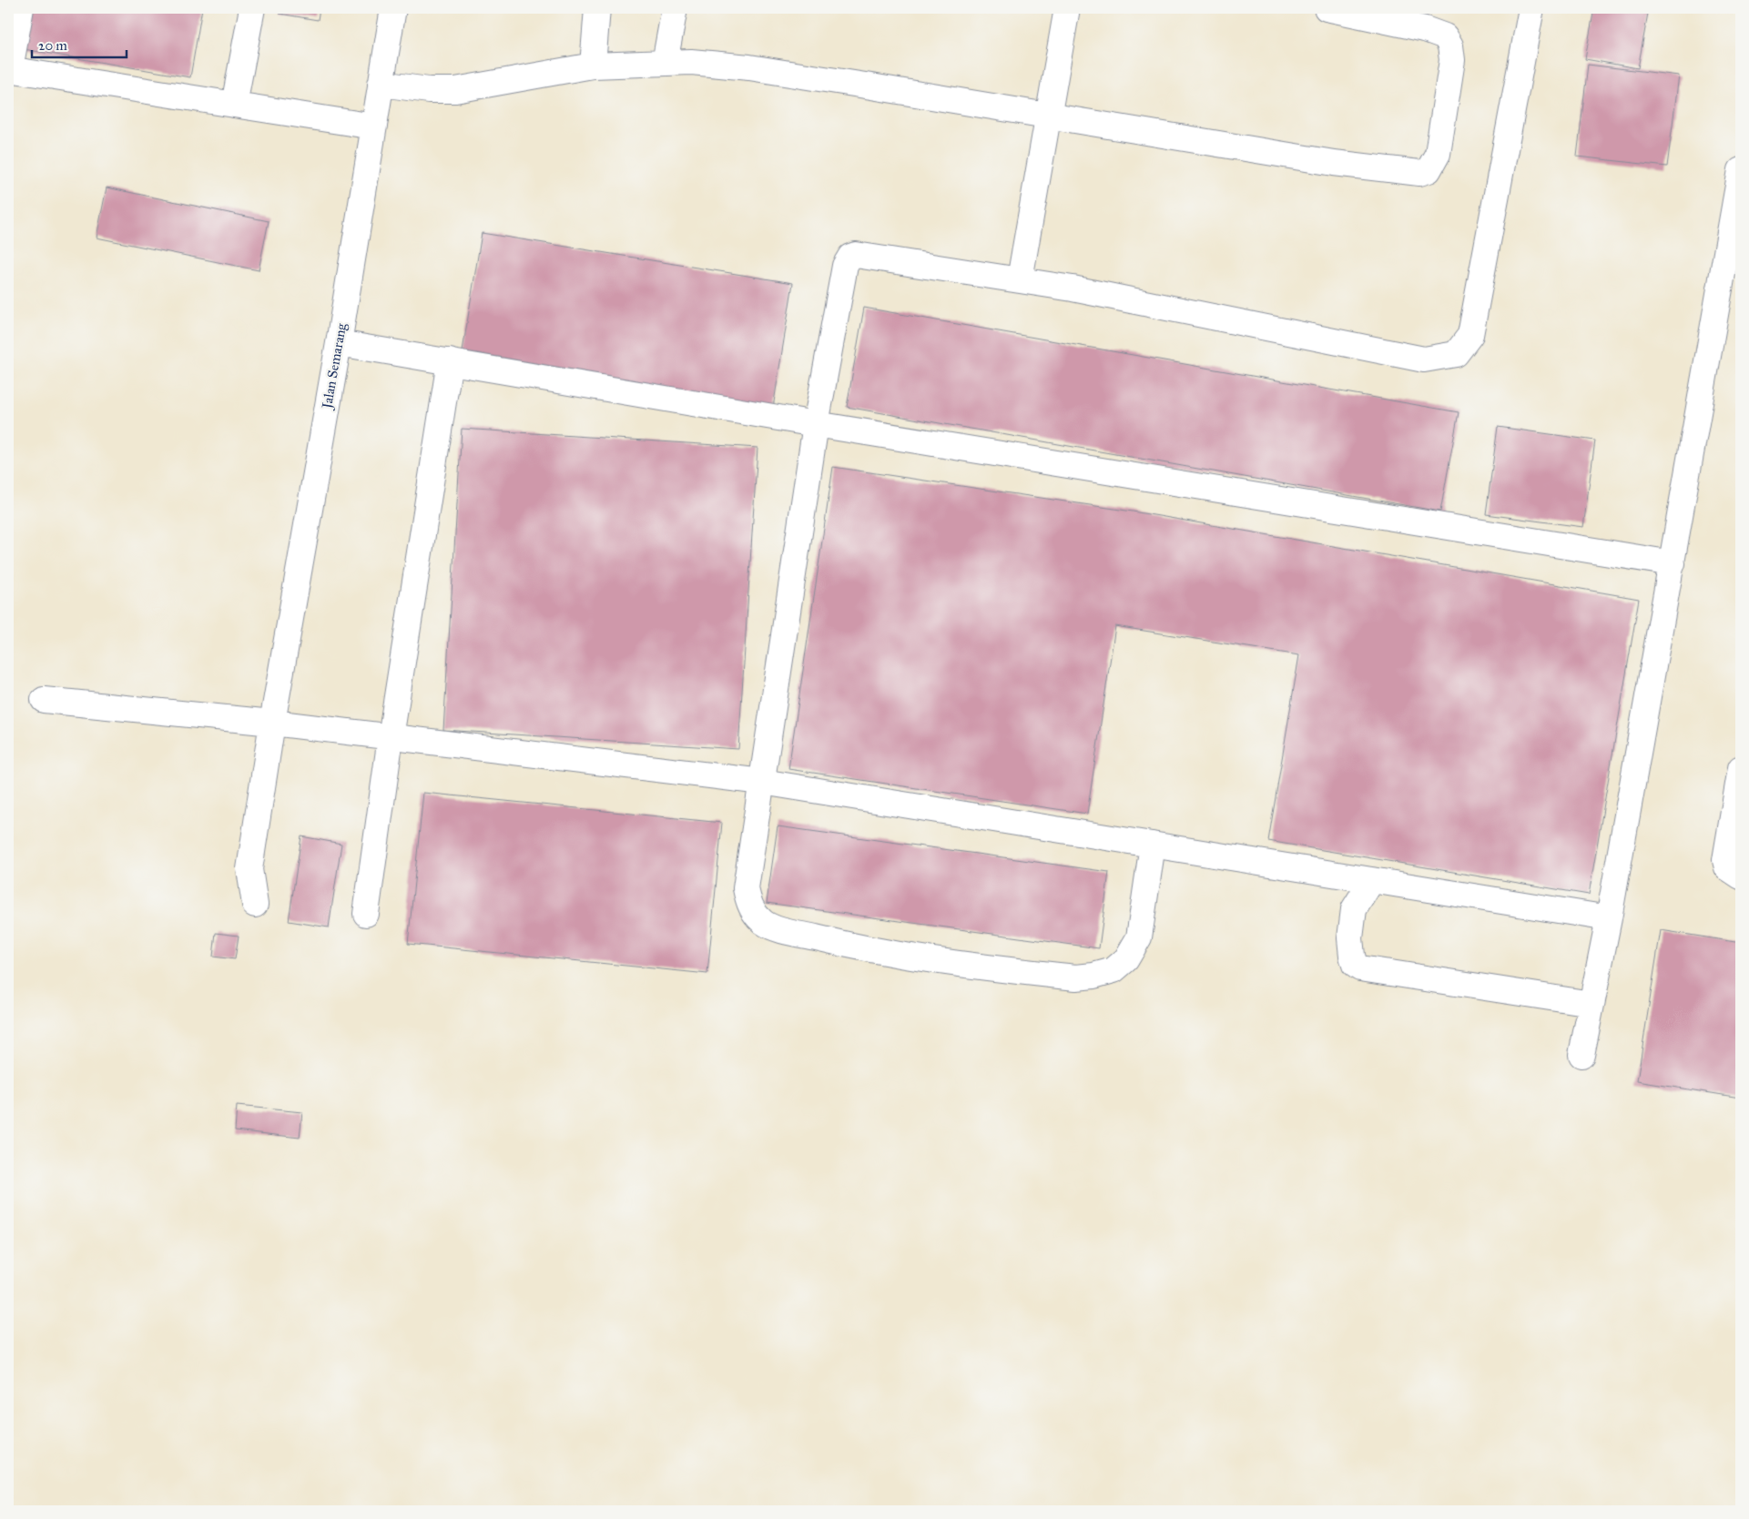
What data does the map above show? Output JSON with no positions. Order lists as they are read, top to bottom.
{
  "streets": {
    "lane": ["Jalan Semarang"]
  },
  "scale_bar": "20 m"
}
